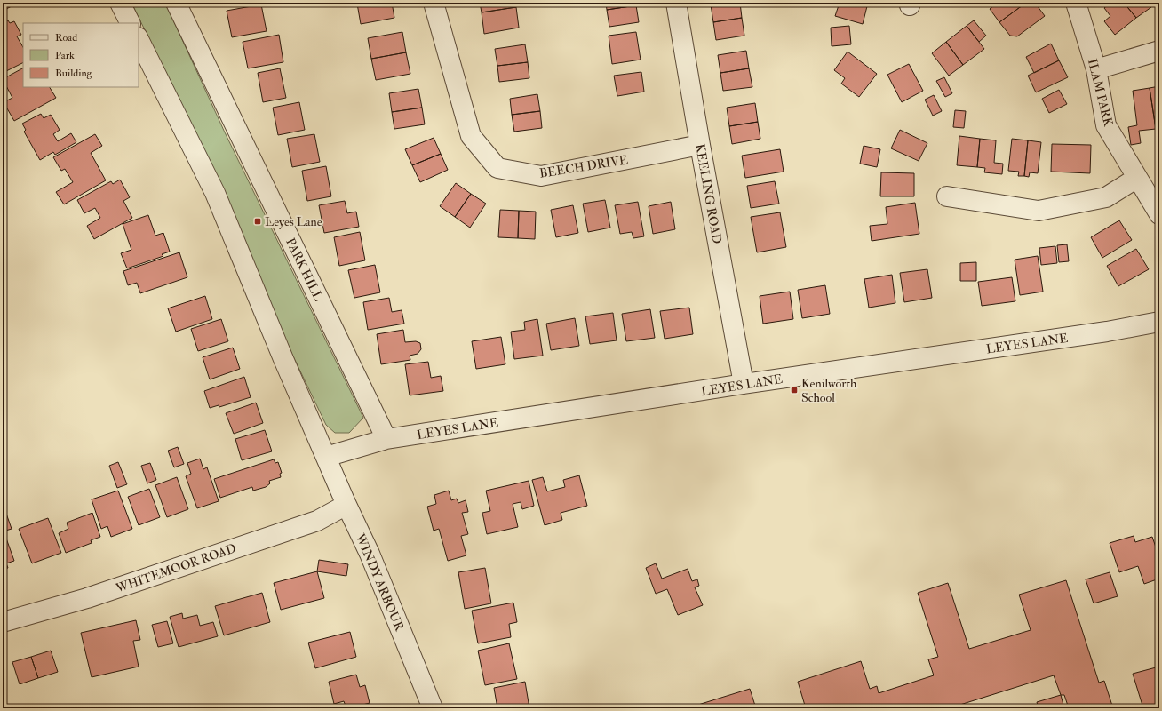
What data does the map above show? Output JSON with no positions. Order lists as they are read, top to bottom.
{
  "streets": {
    "street": [
      "ILAM PARK",
      "BEECH DRIVE",
      "KEELING ROAD",
      "PARK HILL",
      "LEYES LANE",
      "WHITEMOOR ROAD",
      "WINDY ARBOUR"
    ]
  },
  "crossings": [
    ["BEECH DRIVE", "KEELING ROAD"],
    ["KEELING ROAD", "LEYES LANE"],
    ["PARK HILL", "LEYES LANE"],
    ["LEYES LANE", "WINDY ARBOUR"],
    ["WHITEMOOR ROAD", "WINDY ARBOUR"]
  ],
  "places": {
    "transit": ["Leyes Lane", "Kenilworth School"]
  },
  "legend": ["Road", "Park", "Building"]
}
